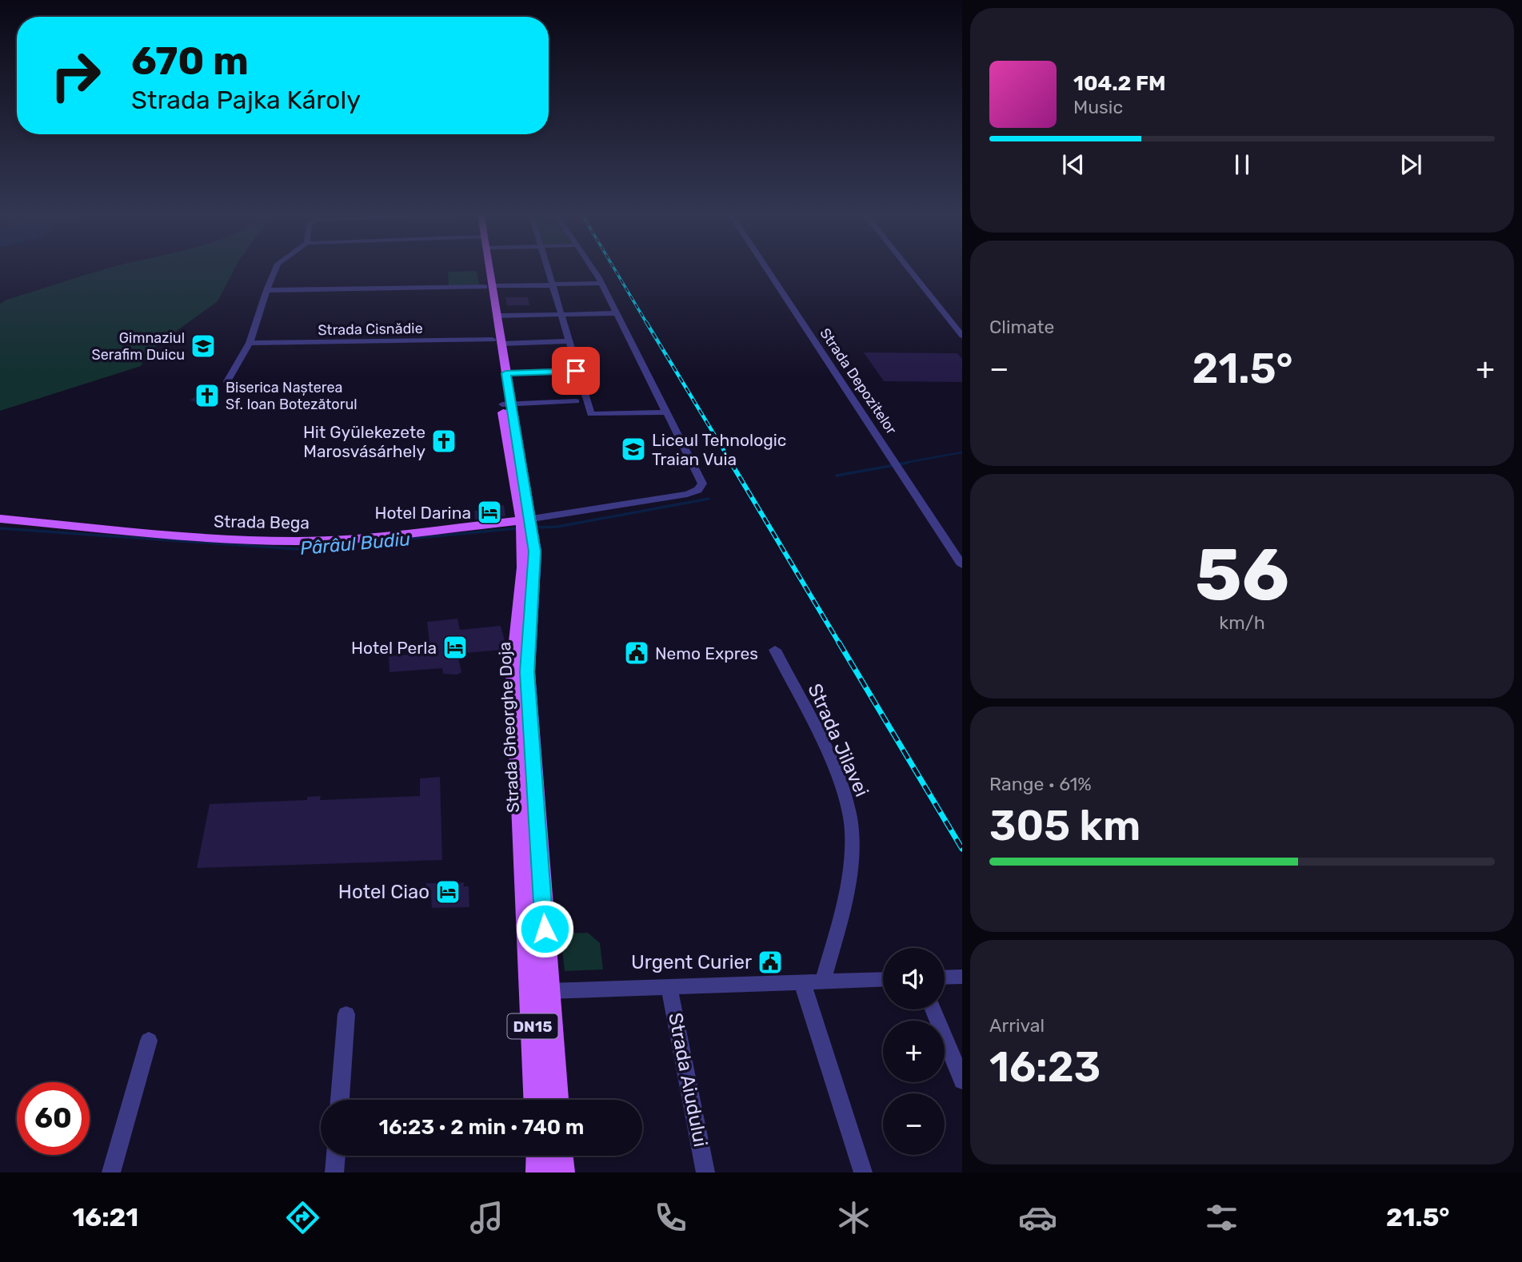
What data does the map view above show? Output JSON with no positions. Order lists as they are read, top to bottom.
{
  "streets": {
    "main road": ["Strada Bega", "Strada Gheorghe Doja", "DN15"],
    "street": [
      "Strada Cisnădie",
      "Strada Depozitelor",
      "Strada Jilavei",
      "Strada Aiudului"
    ]
  },
  "crossings": [
    ["Strada Cisnădie", "Strada Gheorghe Doja"],
    ["Strada Bega", "Strada Gheorghe Doja"]
  ],
  "water": ["Pârâul Budiu"],
  "places": {
    "school or university": ["Gimnaziul Serafim Duicu", "Liceul Tehnologic Traian Vuia"],
    "church": ["Biserica Nașterea Sf. Ioan Botezătorul", "Hit Gyülekezete Marosvásárhely"],
    "hotel": ["Hotel Darina", "Hotel Perla", "Hotel Ciao"],
    "public building": ["Nemo Expres", "Urgent Curier"]
  },
  "page": {
    "turn": ["670 m", "Strada Pajka Károly"],
    "song": ["104.2 FM", "Music"],
    "tile": [
      "Climate",
      ["56", "km/h"],
      ["Range · 61%", "305 km"],
      ["Arrival", "16:23"]
    ],
    "heat": ["−", "21.5°", "+"],
    "map_buttons": ["+", "−"],
    "limit": "60",
    "trip": "16:23 · 2 min · 740 m",
    "tabs": ["16:21", "21.5°"]
  }
}
